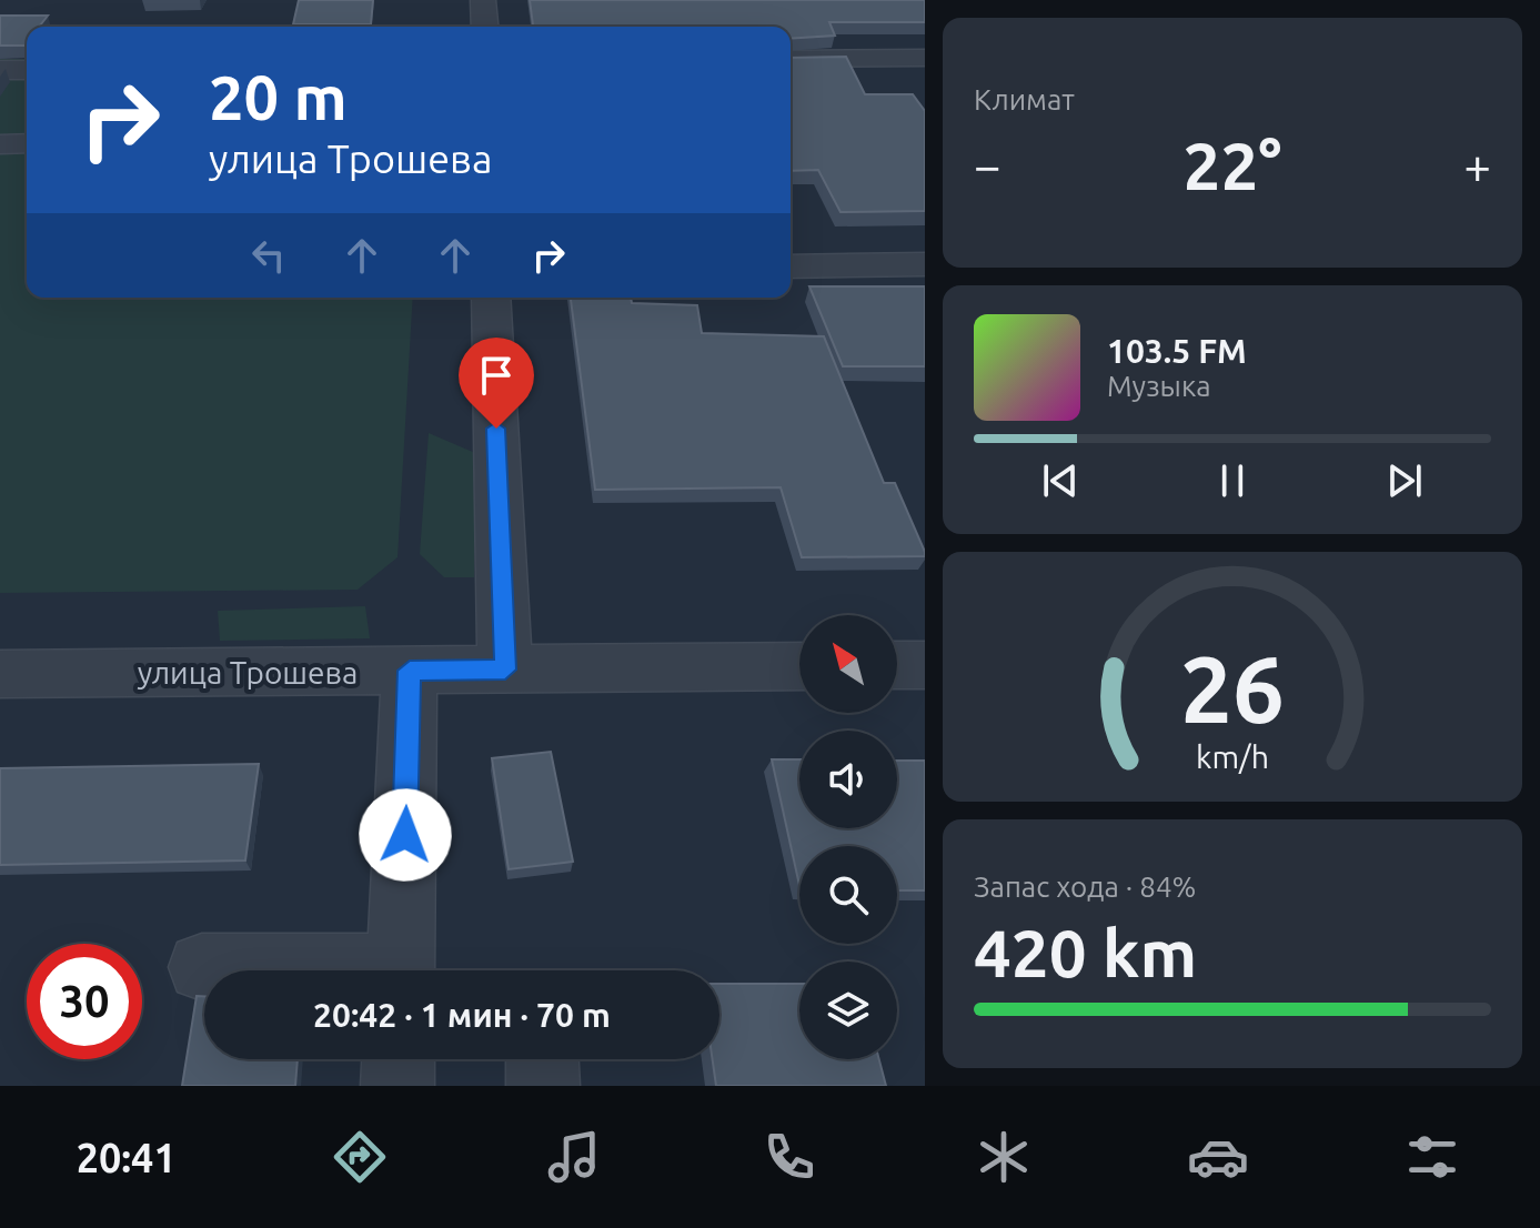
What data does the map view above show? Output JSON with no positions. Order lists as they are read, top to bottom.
{
  "streets": {
    "street": ["улица Трошева"]
  },
  "north": "top left",
  "page": {
    "tile": [
      "Климат",
      ["Запас хода · 84%", "420 km"]
    ],
    "turn": ["20 m", "улица Трошева"],
    "heat": ["−", "22°", "+"],
    "song": ["103.5 FM", "Музыка"],
    "limit": "30",
    "trip": "20:42 · 1 мин · 70 m",
    "tabs": "20:41",
    "gauge": ["26", "km/h"]
  }
}
